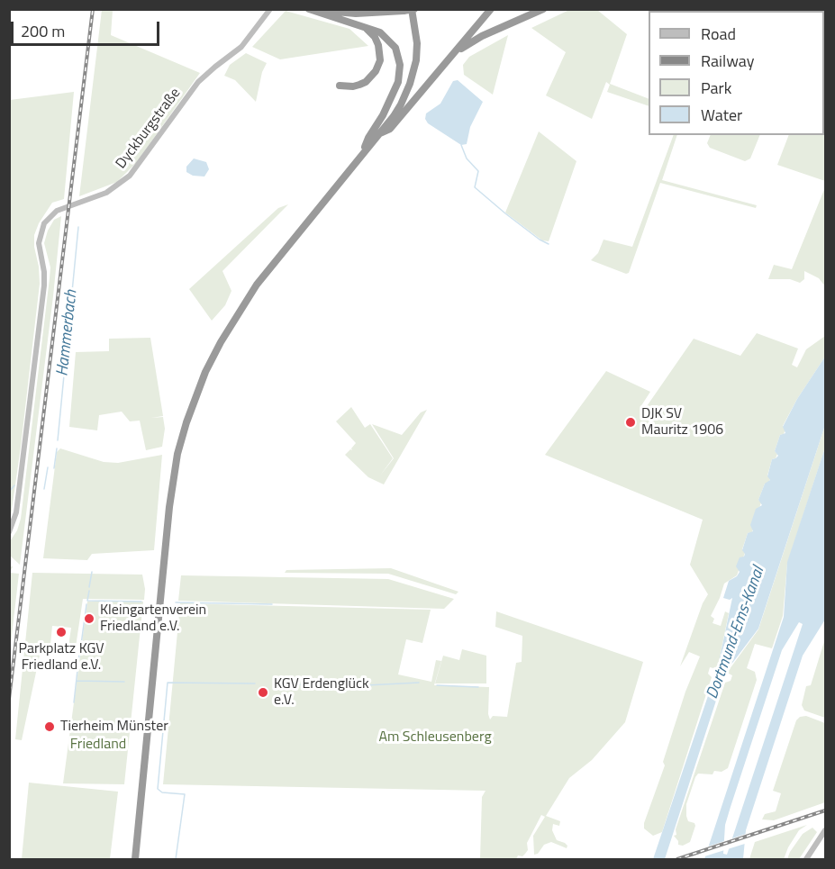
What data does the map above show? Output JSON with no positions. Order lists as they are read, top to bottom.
{
  "streets": {
    "street": ["Dyckburgstraße"]
  },
  "water": ["Hammerbach", "Dortmund-Ems-Kanal"],
  "parks": ["Am Schleusenberg", "Friedland"],
  "places": [
    "DJK SV Mauritz 1906",
    "Kleingartenverein Friedland e.V.",
    "Parkplatz KGV Friedland e.V.",
    "KGV Erdenglück e.V.",
    "Tierheim Münster"
  ],
  "legend": [
    "Road",
    "Railway",
    "Park",
    "Water"
  ],
  "scale_bar": "200 m"
}
